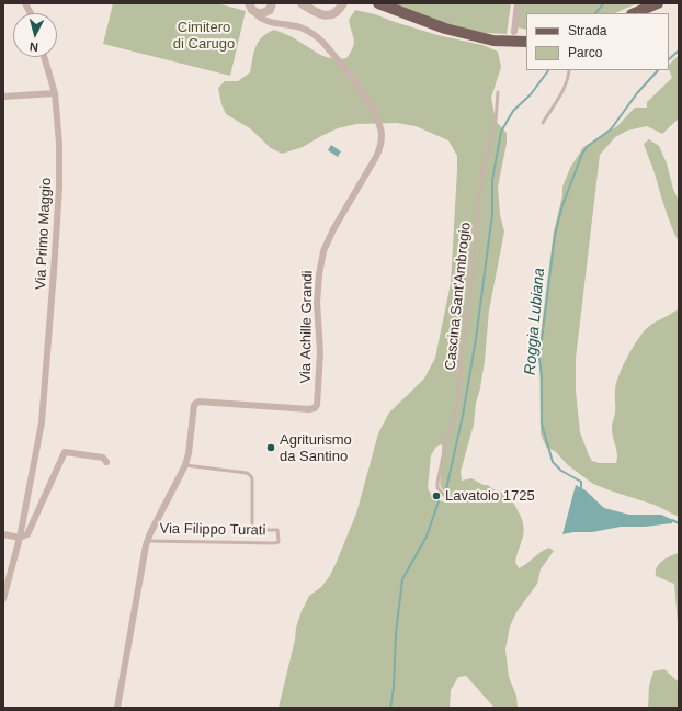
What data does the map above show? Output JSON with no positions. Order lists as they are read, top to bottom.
{
  "streets": {
    "street": ["Via Primo Maggio", "Via Achille Grandi", "Via Filippo Turati"],
    "lane": ["Cascina Sant'Ambrogio"]
  },
  "crossings": [
    ["Via Achille Grandi", "Via Filippo Turati"]
  ],
  "water": ["Roggia Lubiana"],
  "parks": ["Cimitero di Carugo"],
  "places": ["Agriturismo da Santino", "Lavatoio 1725"],
  "legend": ["Strada", "Parco"],
  "north": "bottom"
}
